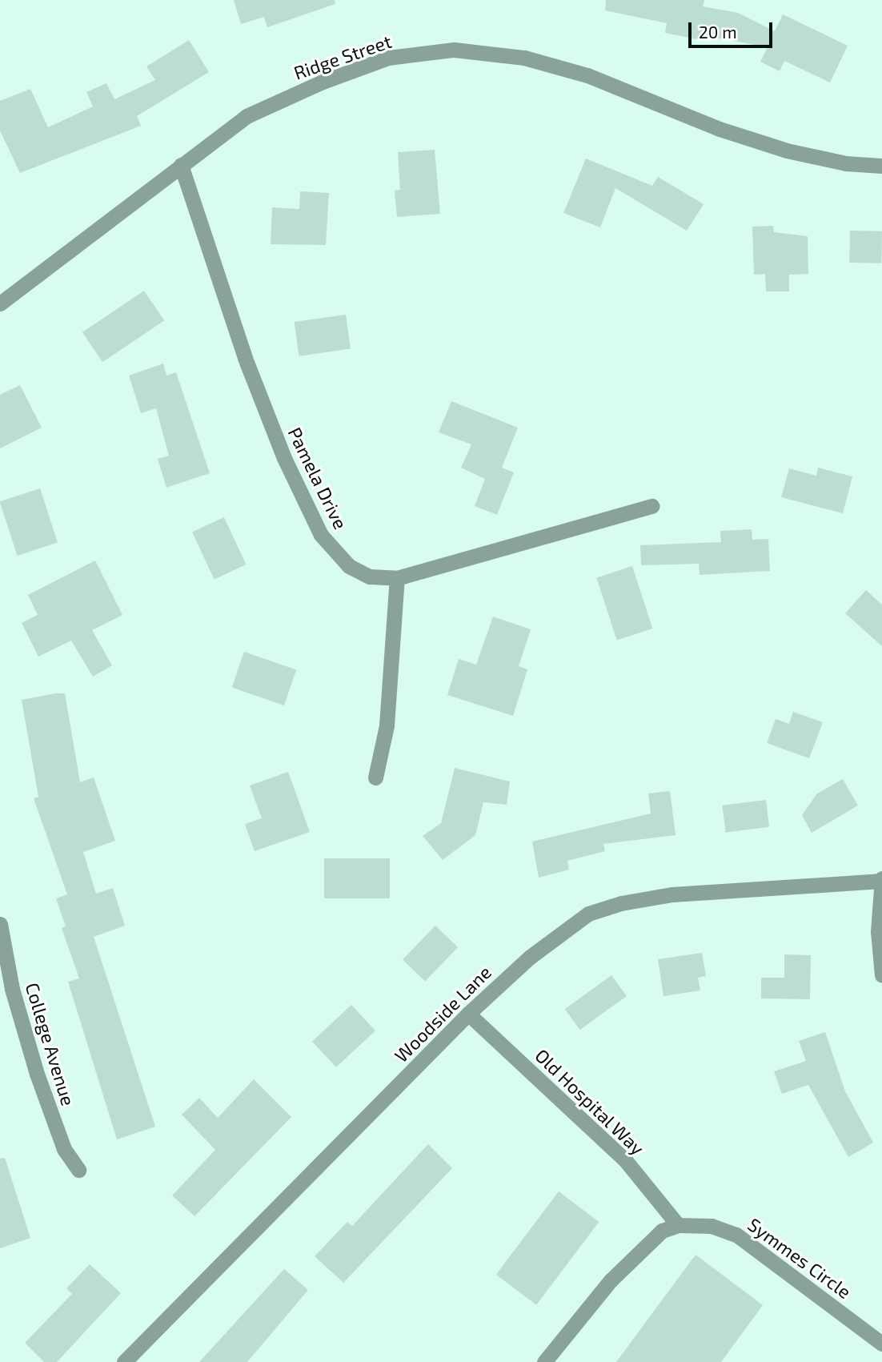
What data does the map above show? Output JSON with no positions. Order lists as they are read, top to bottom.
{
  "streets": {
    "street": [
      "Ridge Street",
      "Pamela Drive",
      "Woodside Lane",
      "College Avenue",
      "Old Hospital Way",
      "Symmes Circle"
    ]
  },
  "crossings": [
    ["Ridge Street", "Pamela Drive"],
    ["Woodside Lane", "Old Hospital Way"],
    ["Old Hospital Way", "Symmes Circle"]
  ],
  "scale_bar": "20 m"
}
